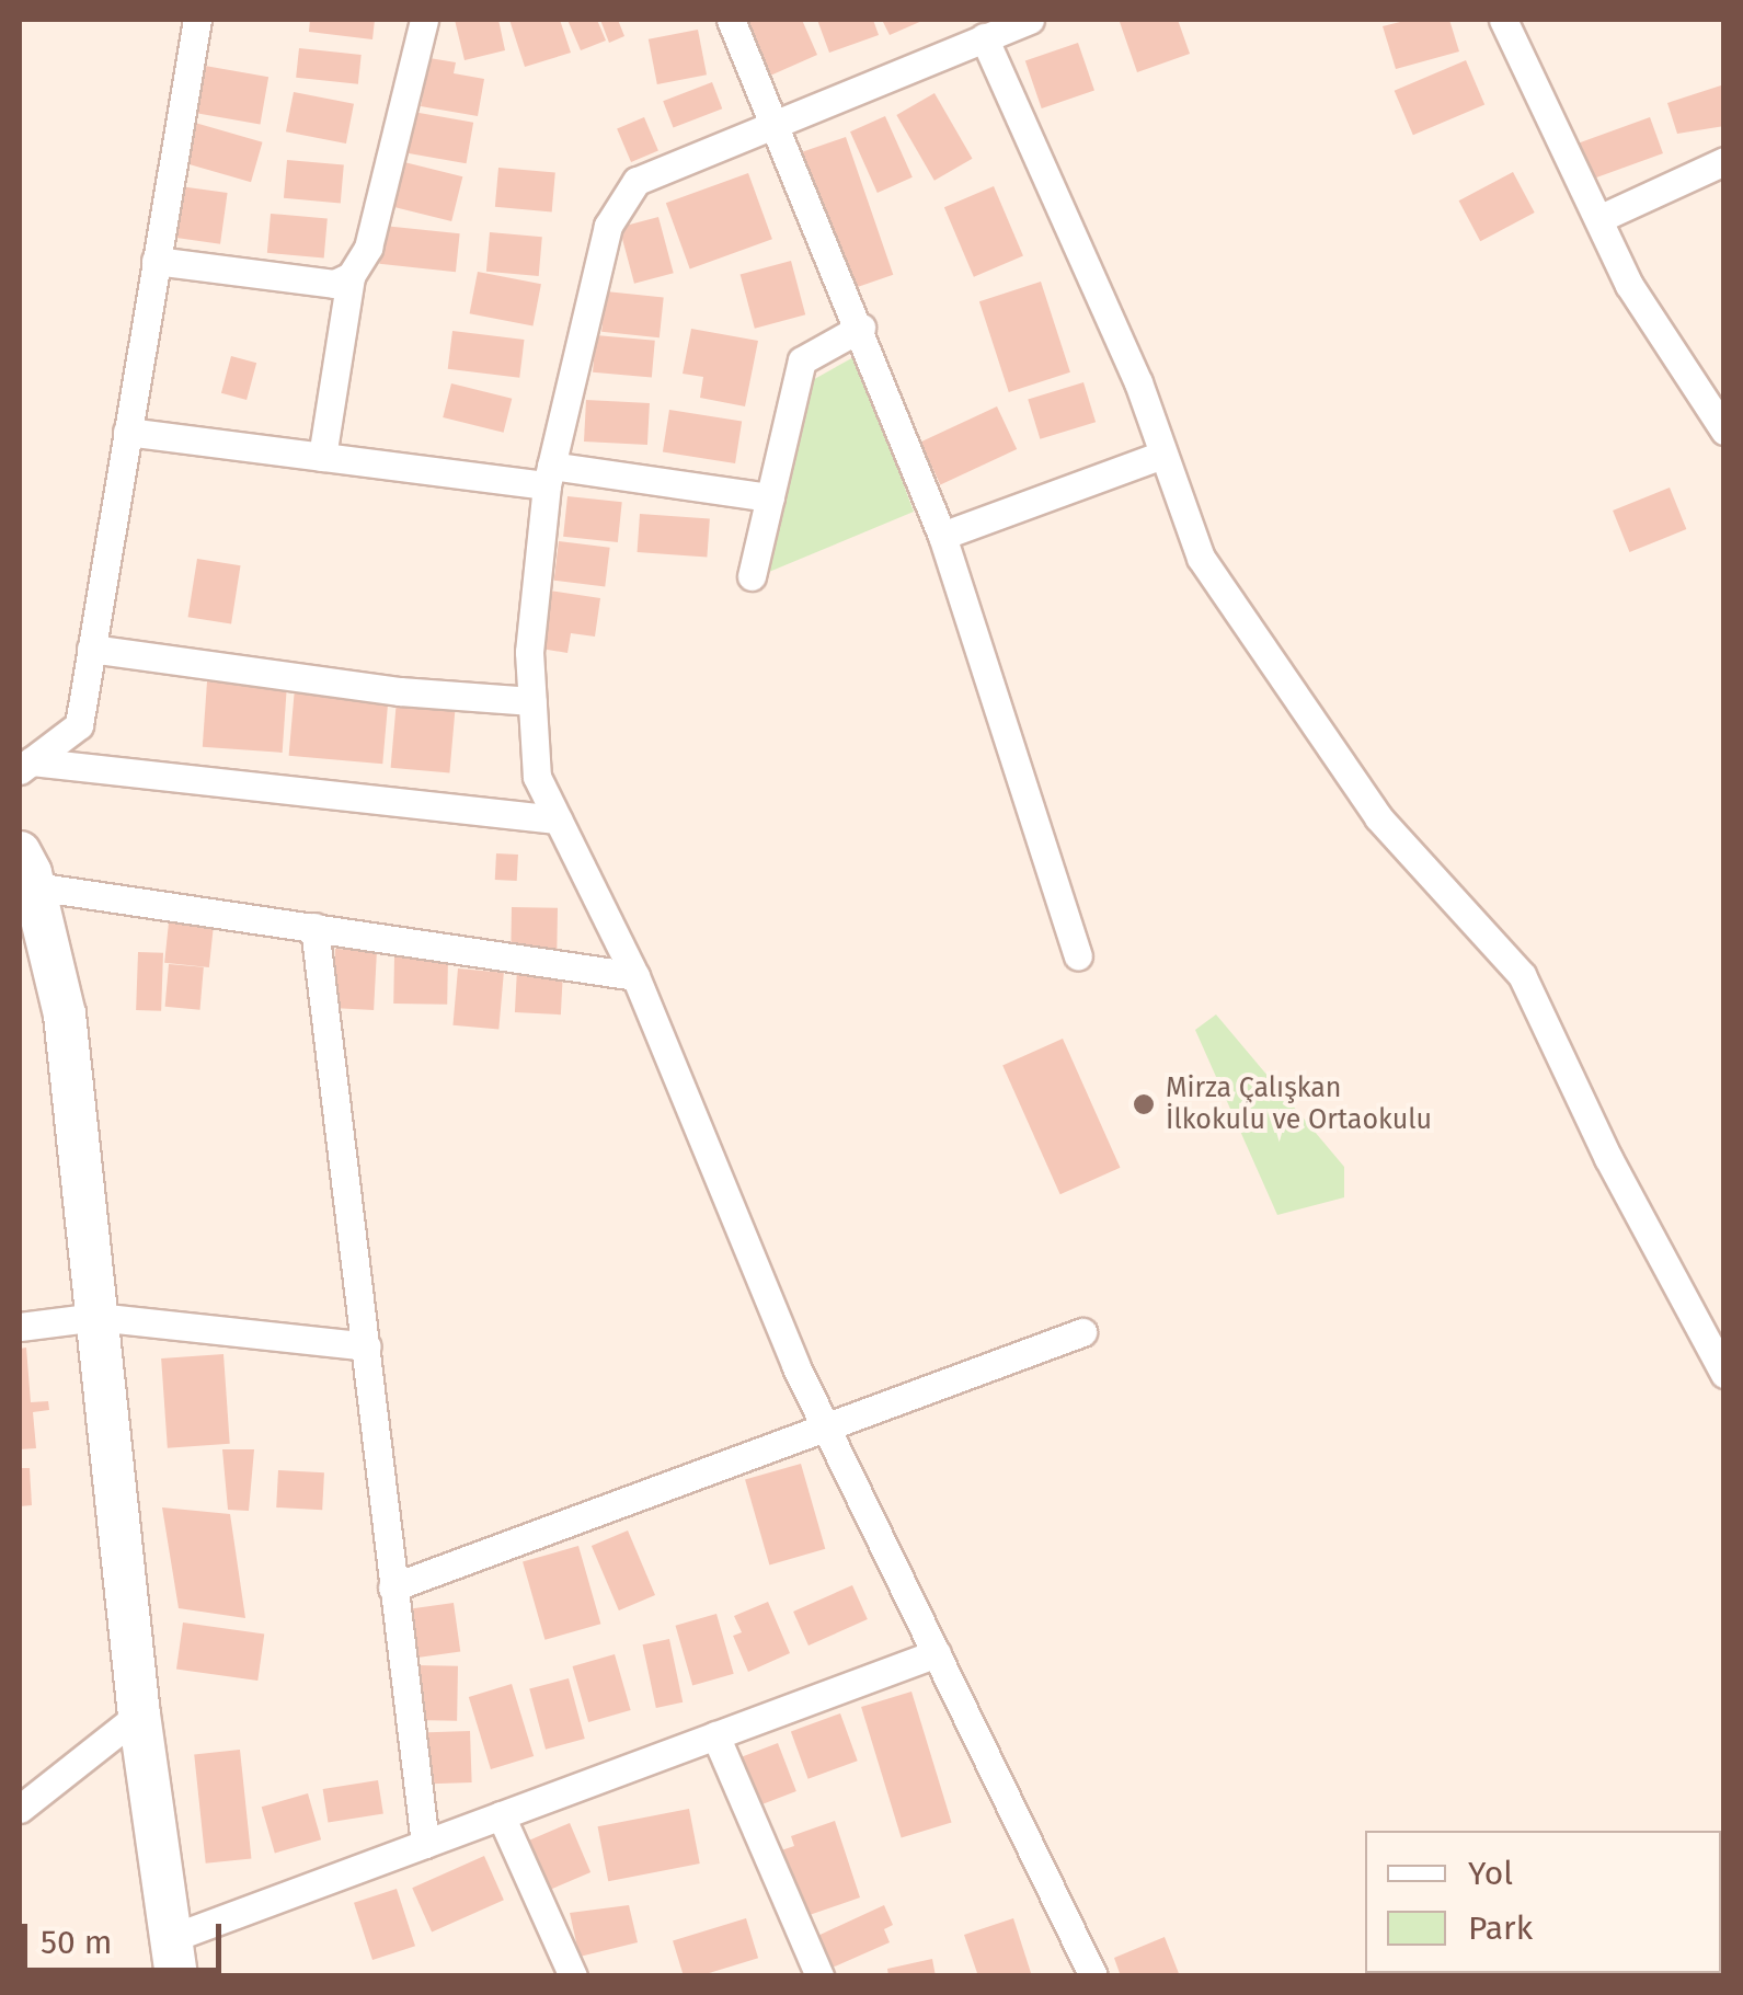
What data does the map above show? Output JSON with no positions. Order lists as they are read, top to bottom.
{
  "places": ["Mirza Çalışkan İlkokulu ve Ortaokulu"],
  "legend": ["Yol", "Park"],
  "scale_bar": "50 m"
}
